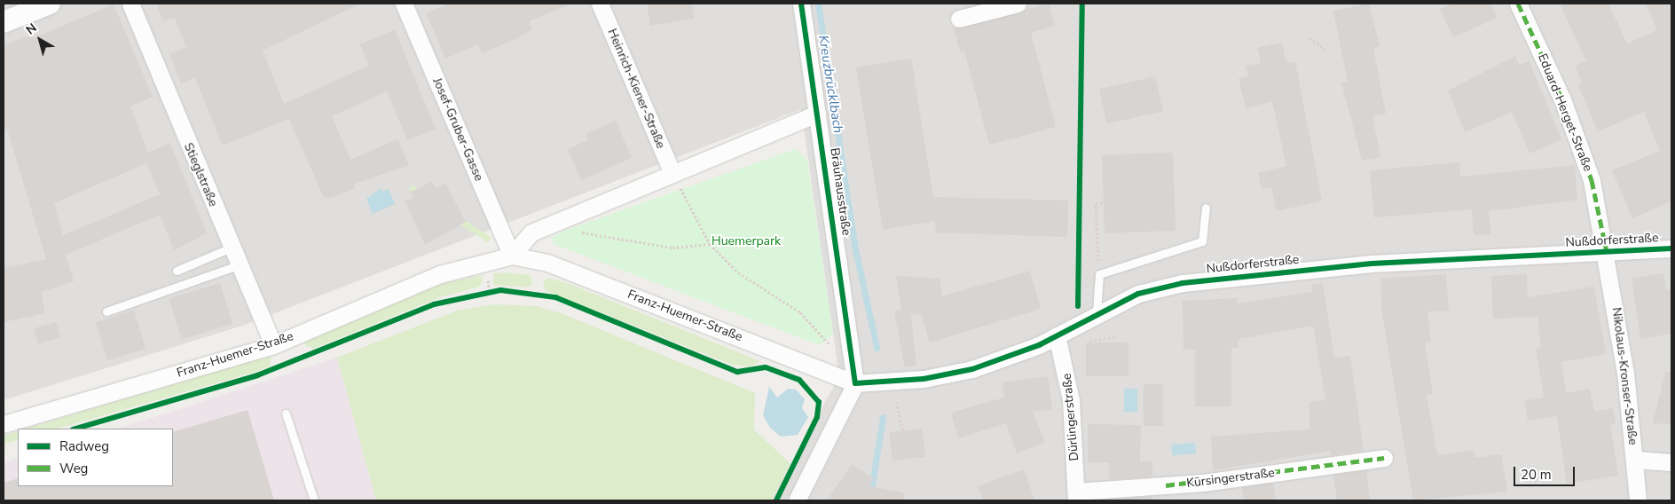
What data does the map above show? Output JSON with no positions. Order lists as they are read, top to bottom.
{
  "streets": {
    "street": [
      "Heinrich-Kiener-Straße",
      "Eduard-Herget-Straße",
      "Josef-Gruber-Gasse",
      "Stieglstraße",
      "Bräuhausstraße",
      "Nußdorferstraße",
      "Franz-Huemer-Straße",
      "Nikolaus-Kronser-Straße",
      "Dürlingerstraße",
      "Kürsingerstraße"
    ]
  },
  "crossings": [
    ["Eduard-Herget-Straße", "Nußdorferstraße"],
    ["Eduard-Herget-Straße", "Nikolaus-Kronser-Straße"],
    ["Josef-Gruber-Gasse", "Franz-Huemer-Straße"],
    ["Stieglstraße", "Franz-Huemer-Straße"],
    ["Bräuhausstraße", "Nußdorferstraße"],
    ["Bräuhausstraße", "Franz-Huemer-Straße"],
    ["Nußdorferstraße", "Franz-Huemer-Straße"],
    ["Nußdorferstraße", "Nikolaus-Kronser-Straße"],
    ["Nußdorferstraße", "Dürlingerstraße"],
    ["Dürlingerstraße", "Kürsingerstraße"]
  ],
  "water": ["Kreuzbrücklbach"],
  "parks": ["Huemerpark"],
  "legend": ["Radweg", "Weg"],
  "scale_bar": "20 m",
  "north": "top left"
}
